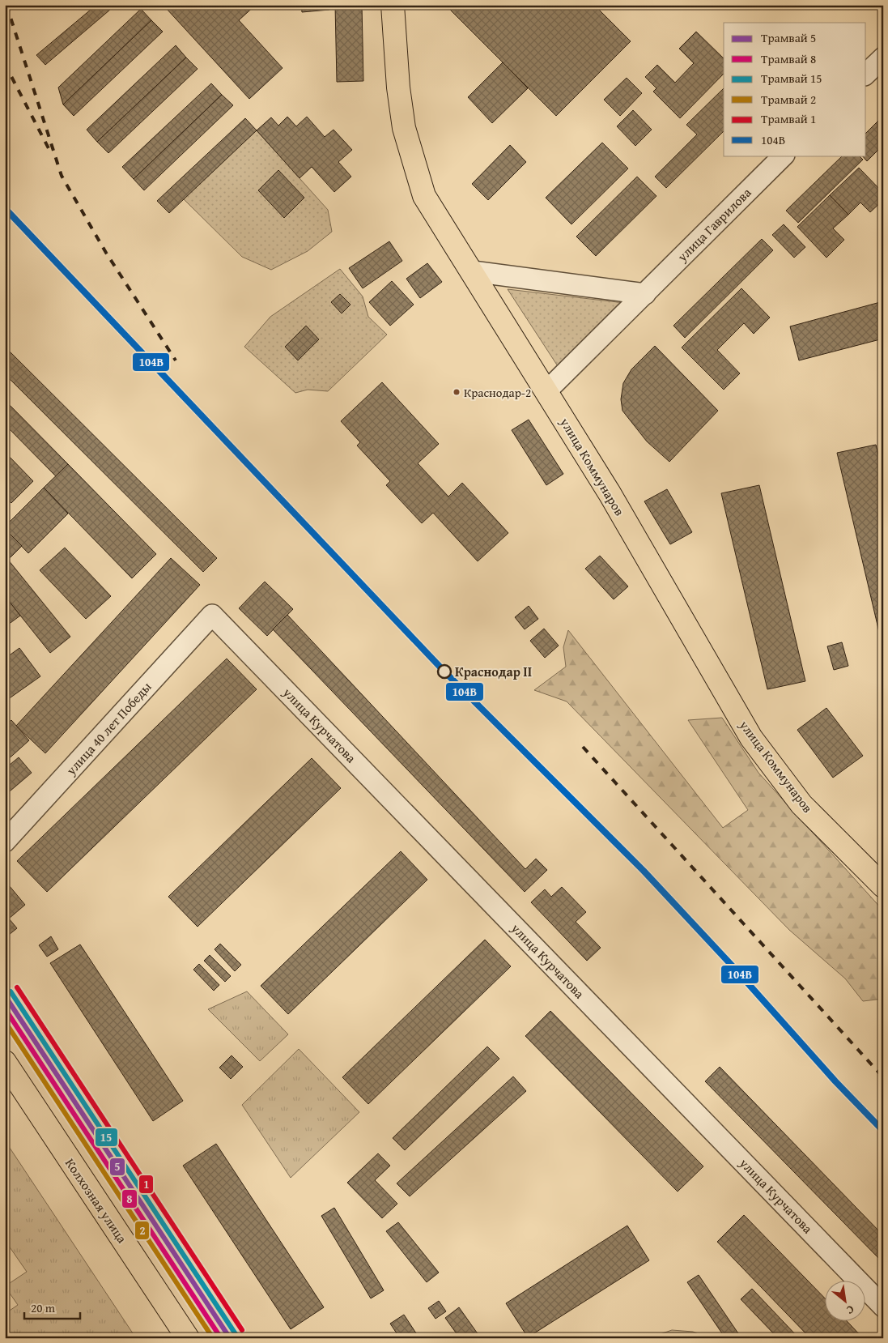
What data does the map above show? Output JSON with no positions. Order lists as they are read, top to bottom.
{
  "streets": {
    "main road": ["улица Коммунаров", "Колхозная улица"],
    "street": ["улица Гаврилова", "улица Курчатова", "улица 40 лет Победы"]
  },
  "crossings": [
    ["улица Гаврилова", "улица Коммунаров"],
    ["улица Курчатова", "улица 40 лет Победы"]
  ],
  "places": ["Краснодар-2", "Краснодар II"],
  "lines": [
    "transit line 104В",
    "tram line 1",
    "tram line 15",
    "tram line 5",
    "tram line 8",
    "tram line 2"
  ],
  "legend": [
    "Трамвай 5",
    "Трамвай 8",
    "Трамвай 15",
    "Трамвай 2",
    "Трамвай 1",
    "104В"
  ],
  "scale_bar": "20 m",
  "north": "bottom right"
}
